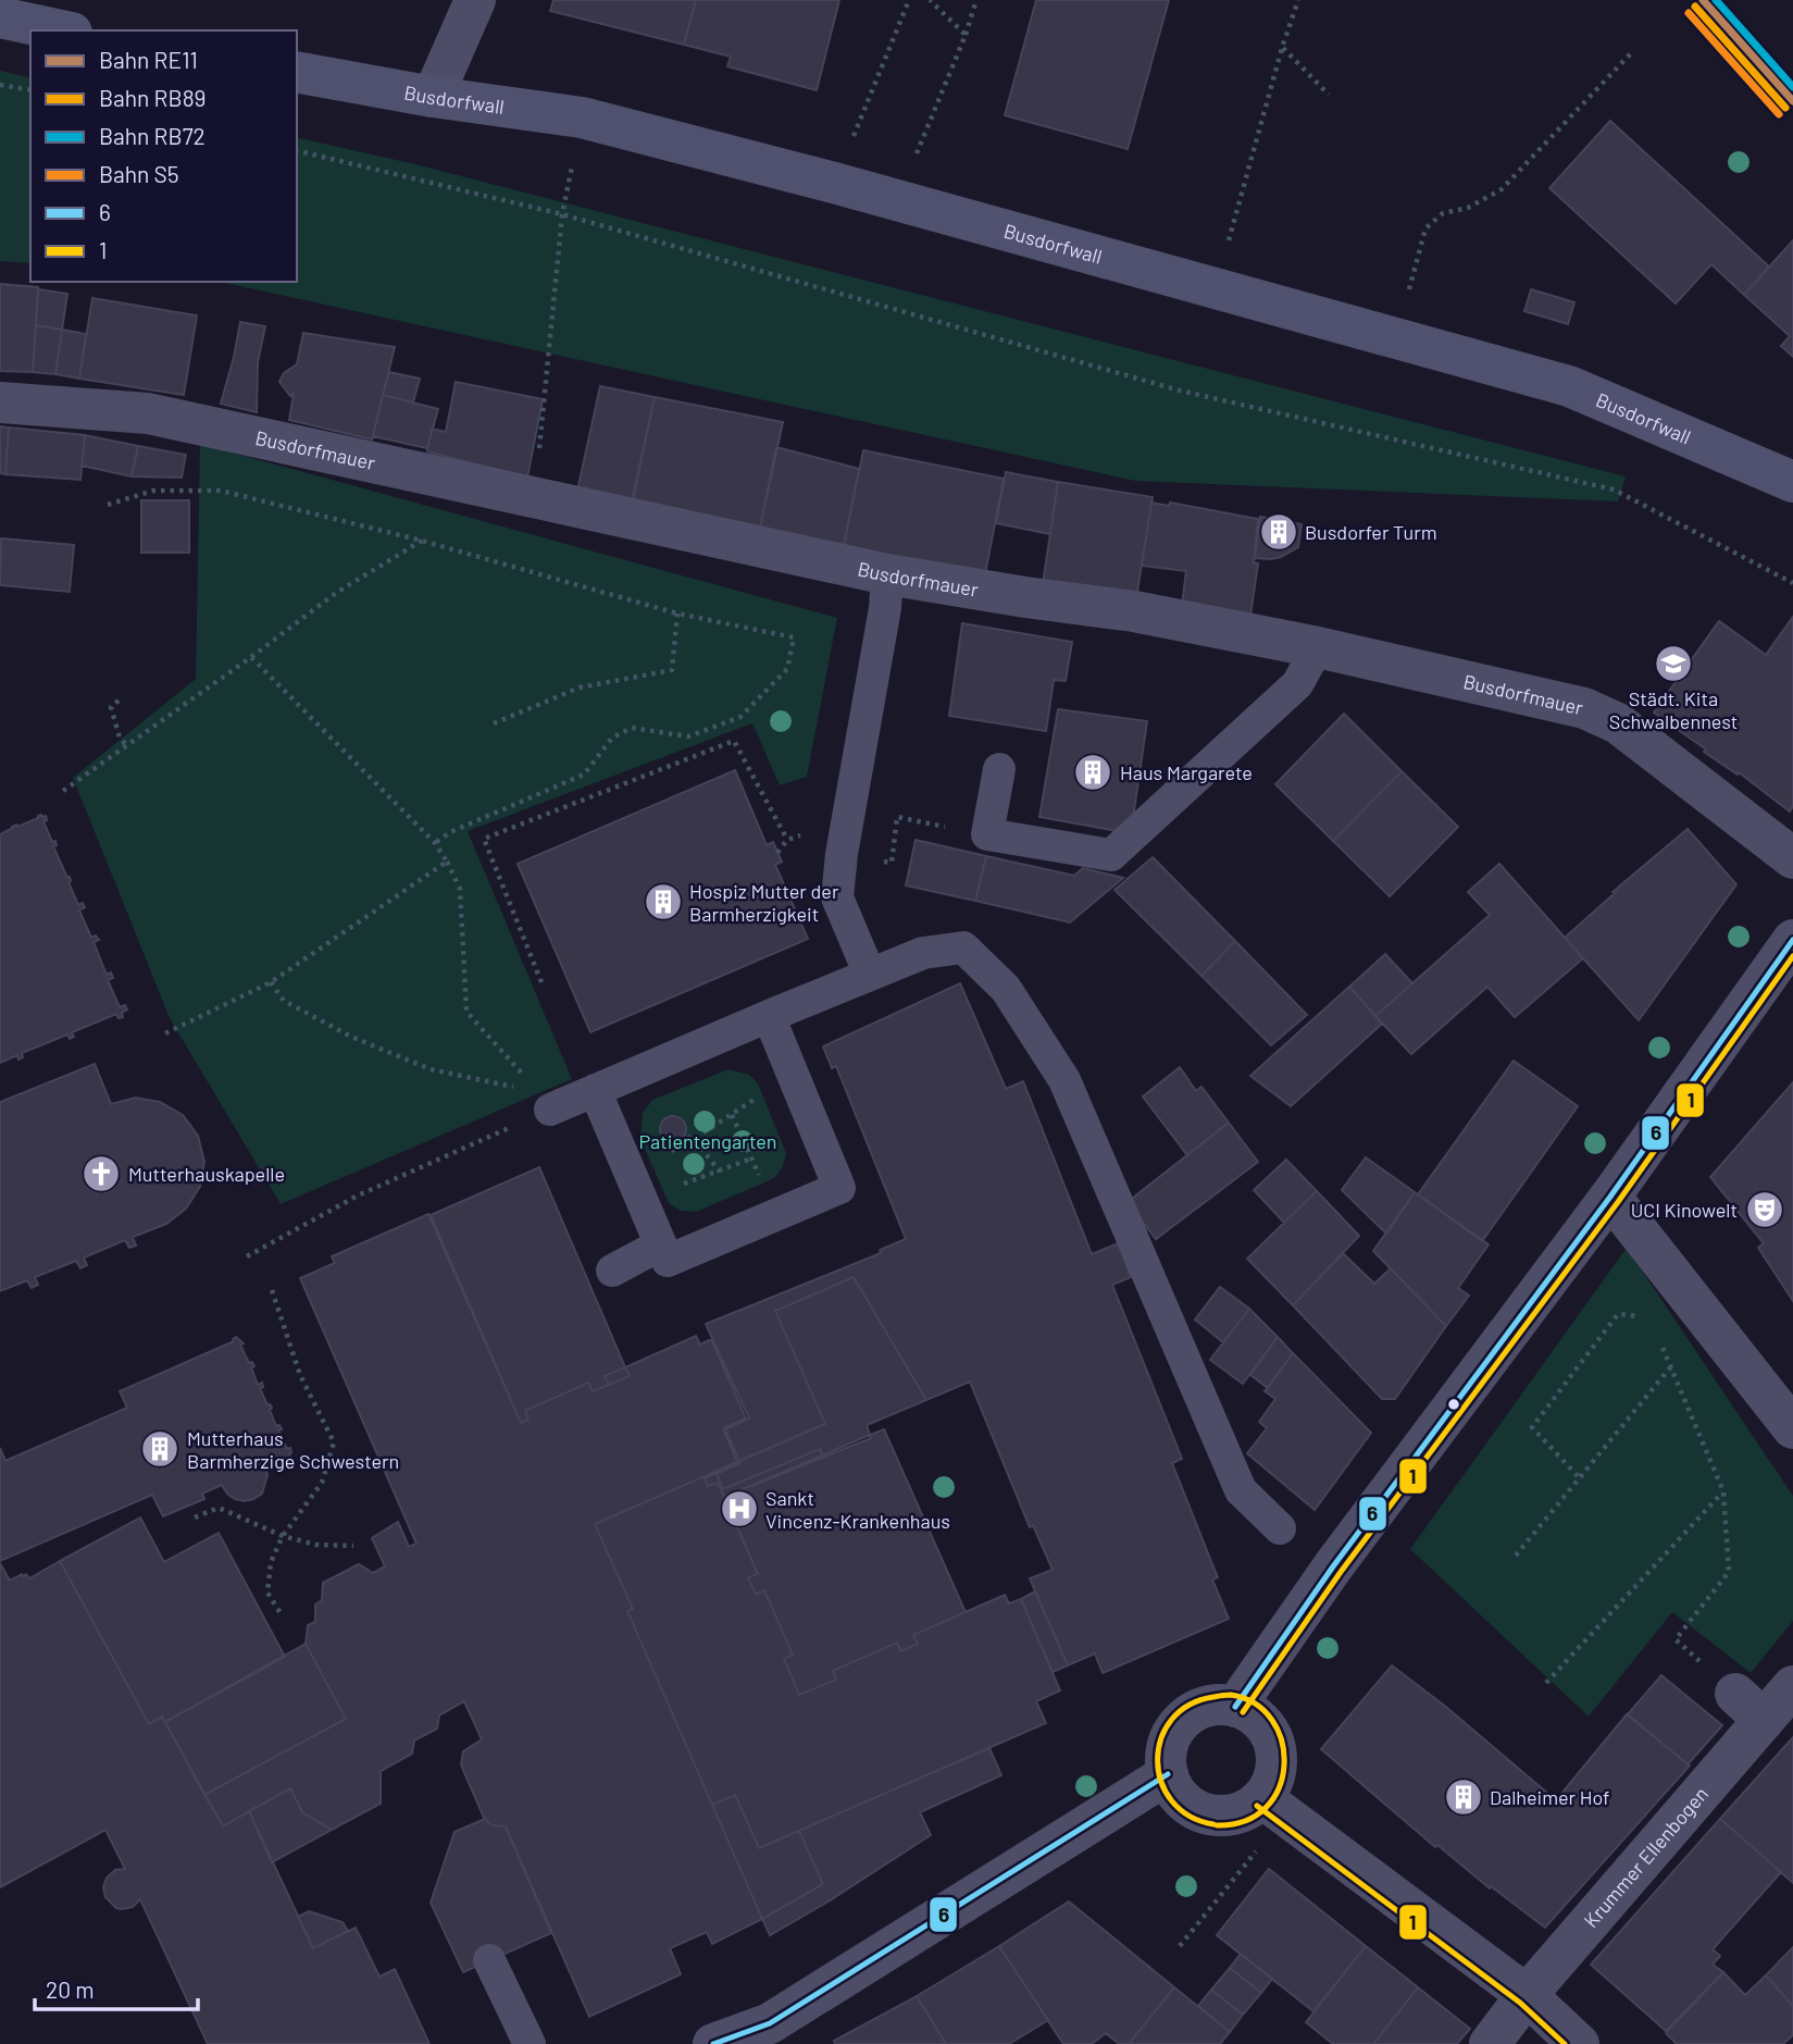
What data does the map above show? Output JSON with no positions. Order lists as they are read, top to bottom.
{
  "streets": {
    "main road": ["Busdorfwall"],
    "street": ["Busdorfmauer", "Krummer Ellenbogen"]
  },
  "parks": ["Patientengarten"],
  "places": {
    "building": [
      "Busdorfer Turm",
      "Haus Margarete",
      "Hospiz Mutter der Barmherzigkeit",
      "Mutterhaus Barmherzige Schwestern",
      "Dalheimer Hof"
    ],
    "school or university": ["Städt. Kita Schwalbennest"],
    "church": ["Mutterhauskapelle"],
    "theatre": ["UCI Kinowelt"],
    "hospital": ["Sankt Vincenz-Krankenhaus"]
  },
  "lines": [
    "rail line RE11",
    "rail line RB72",
    "rail line RB89",
    "rail line S5",
    "transit line 6",
    "transit line 1"
  ],
  "legend": [
    "Bahn RE11",
    "Bahn RB89",
    "Bahn RB72",
    "Bahn S5",
    "6",
    "1"
  ],
  "scale_bar": "20 m"
}
